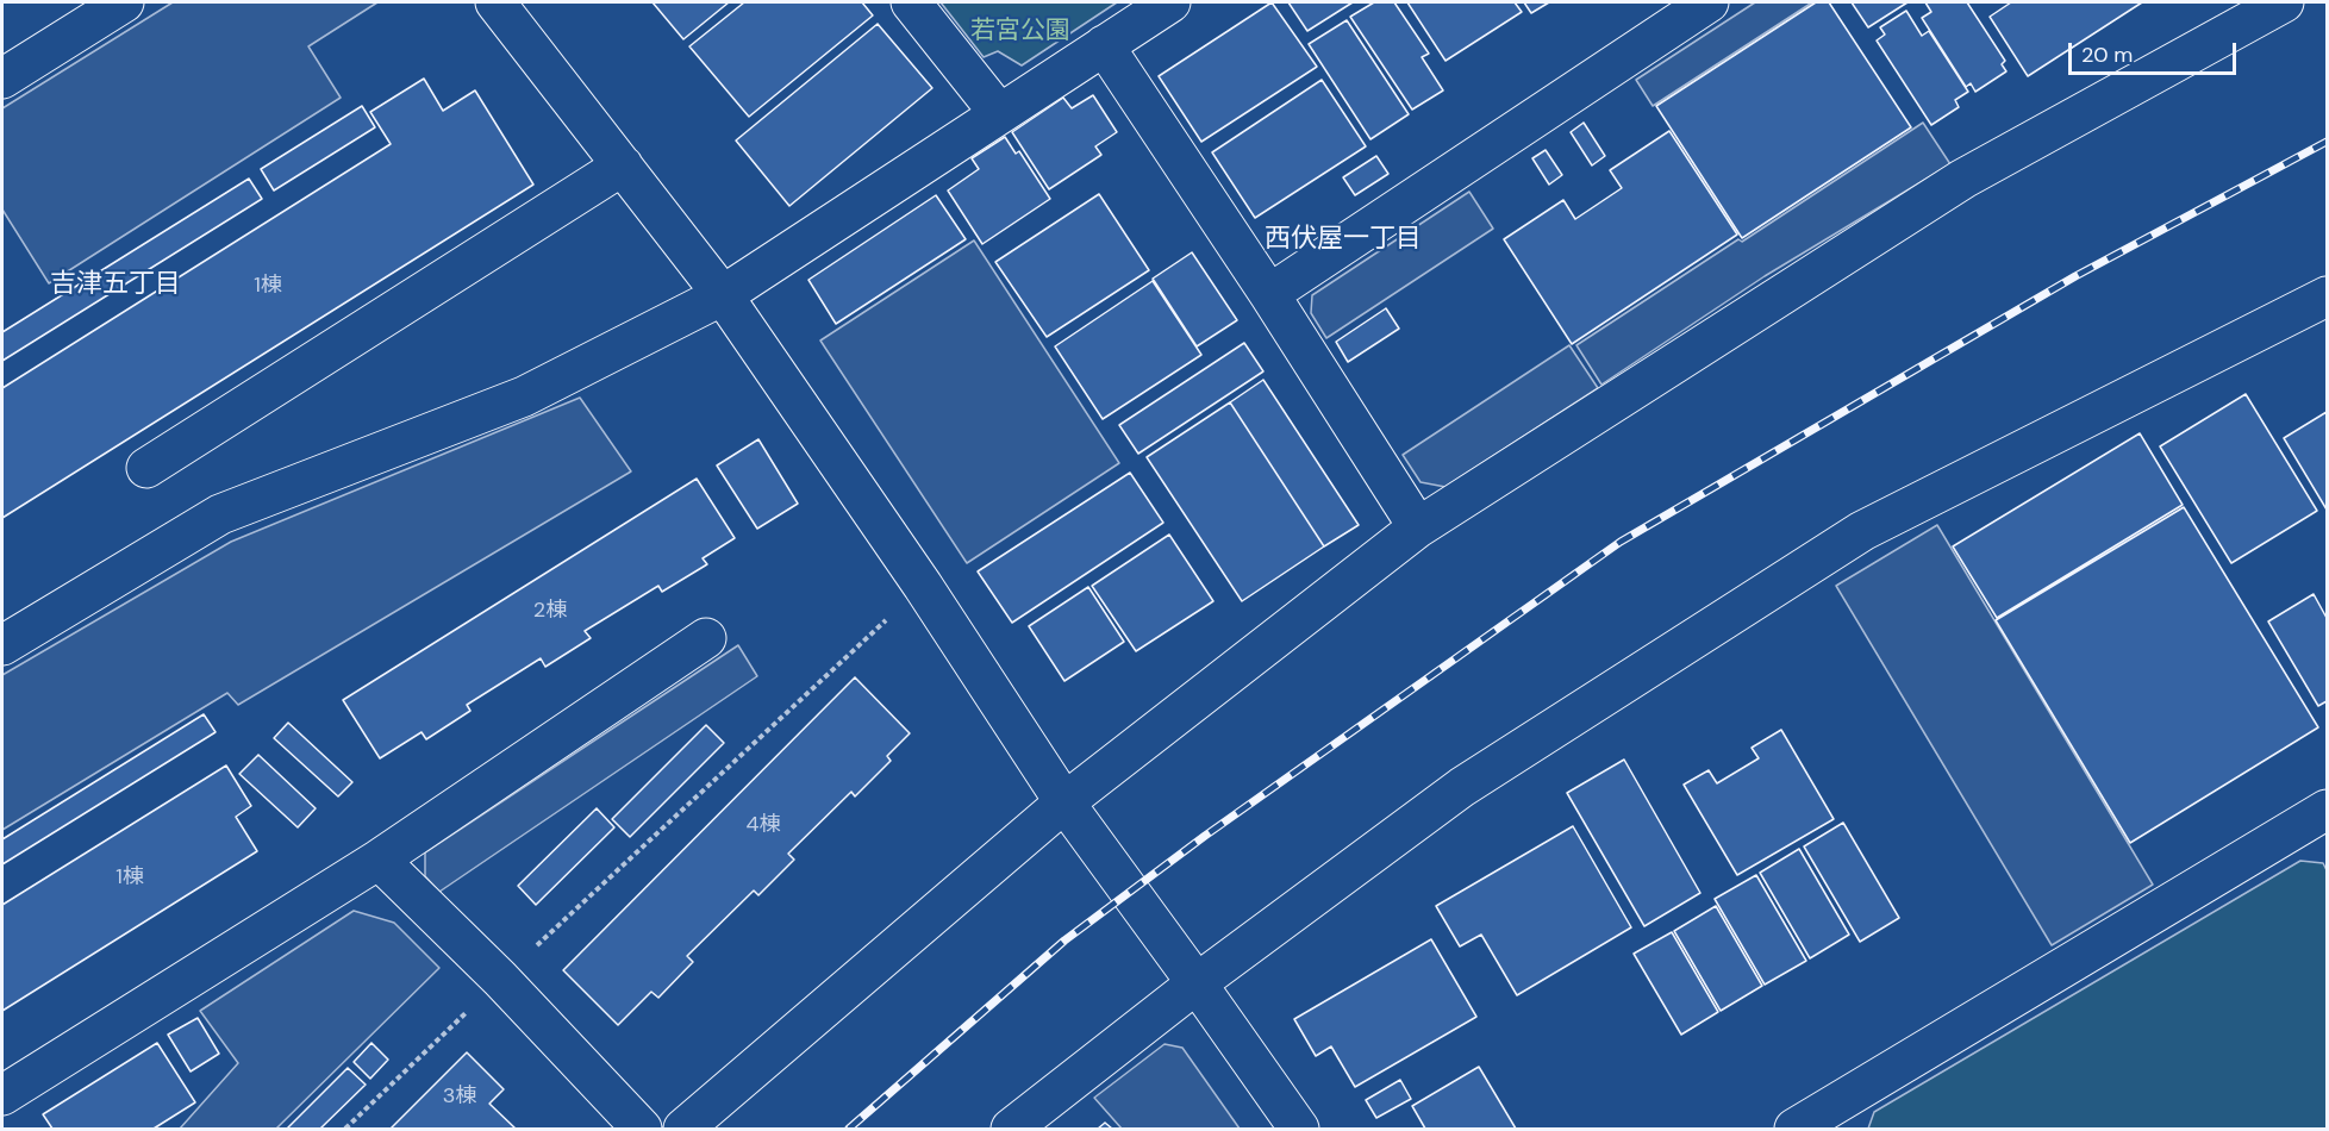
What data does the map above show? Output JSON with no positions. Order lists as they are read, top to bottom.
{
  "districts": ["西伏屋一丁目", "吉津五丁目"],
  "parks": ["若宮公園"],
  "house_numbers": [
    "1棟",
    "2棟",
    "4棟",
    "1棟",
    "3棟"
  ],
  "scale_bar": "20 m"
}
